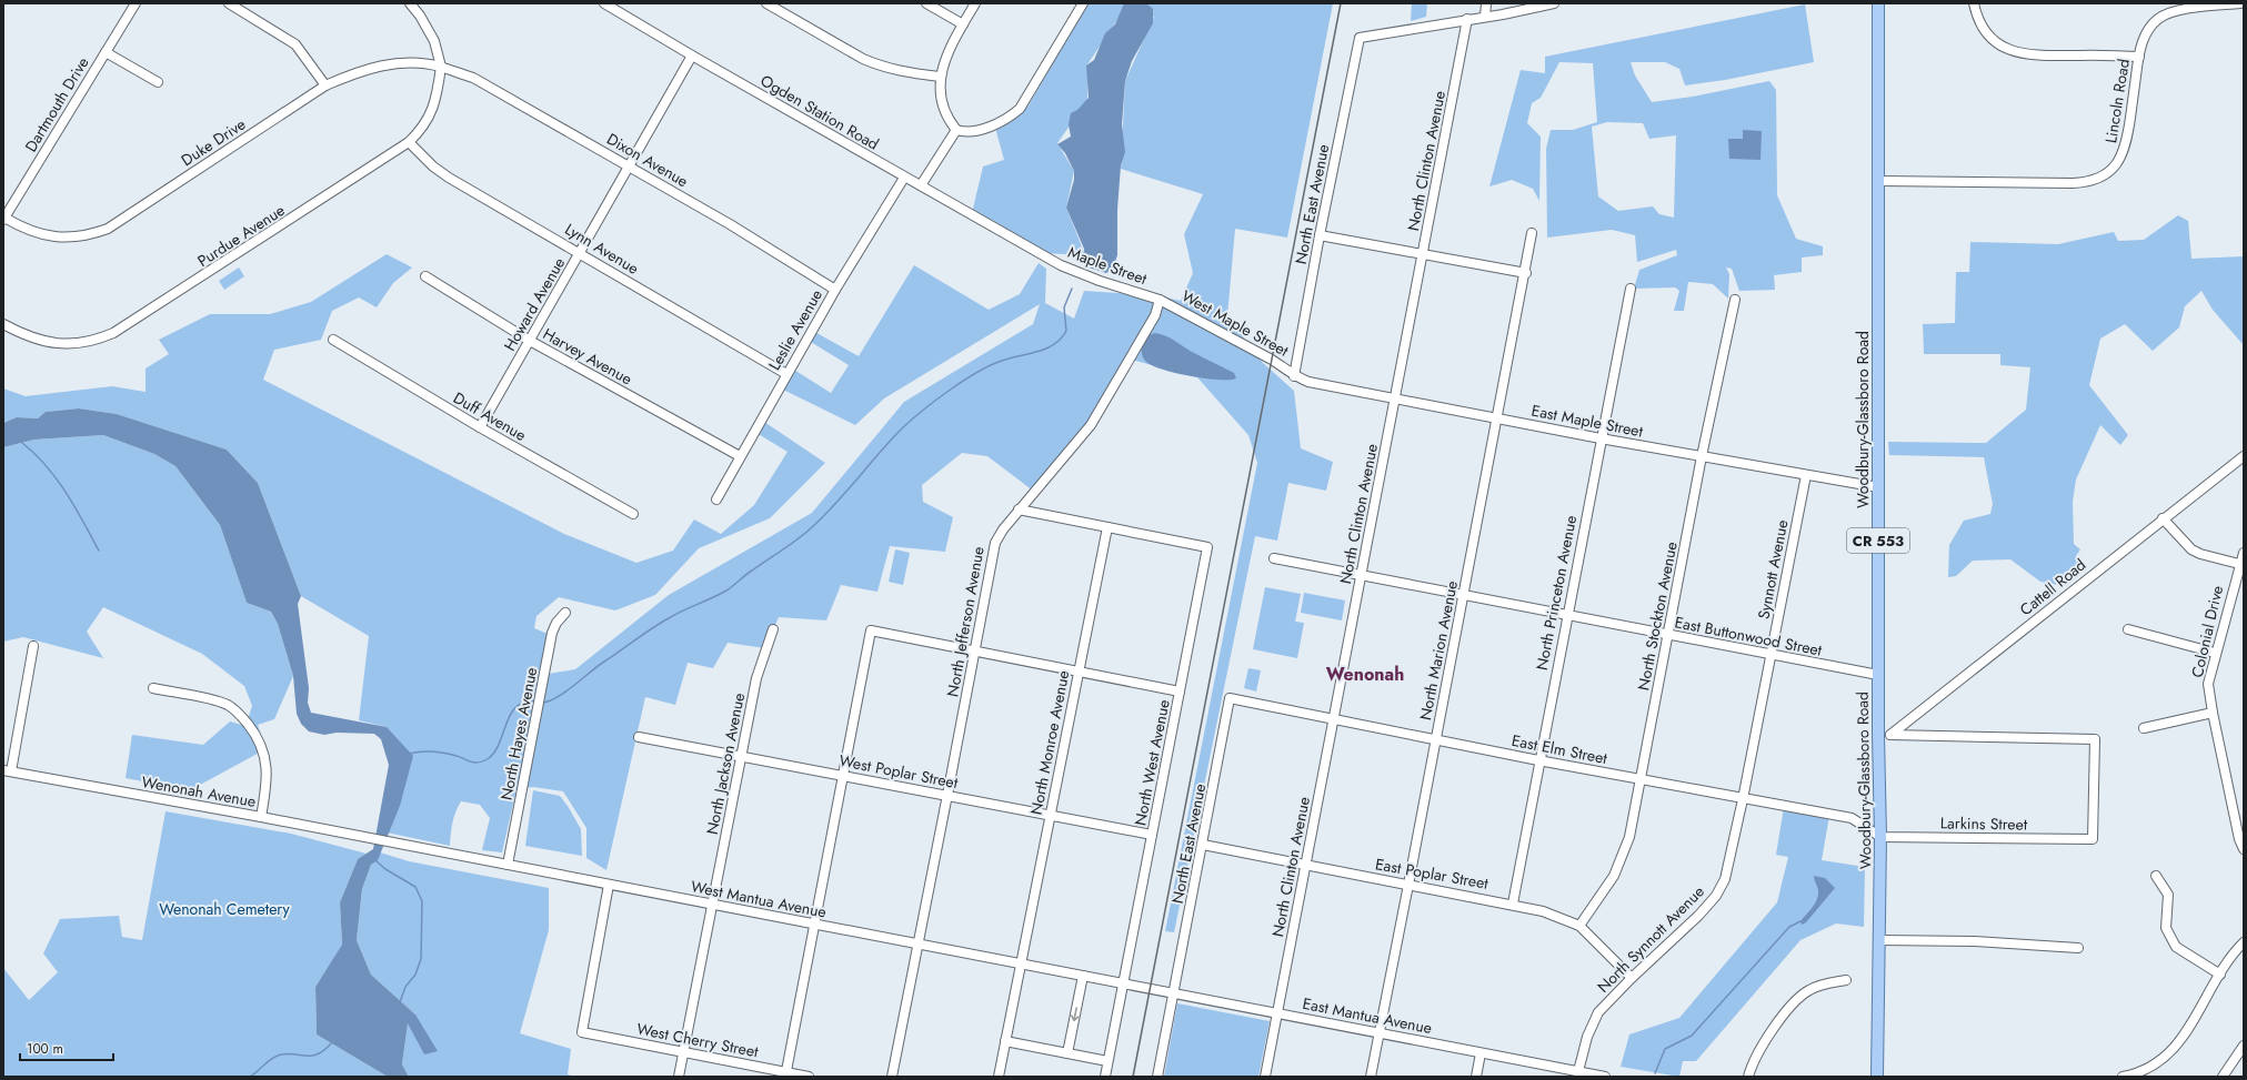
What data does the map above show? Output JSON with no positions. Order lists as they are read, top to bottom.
{
  "streets": {
    "main road": ["Woodbury-Glassboro Road", "CR 553"],
    "street": [
      "Lincoln Road",
      "Dartmouth Drive",
      "Ogden Station Road",
      "Duke Drive",
      "Dixon Avenue",
      "North Clinton Avenue",
      "North East Avenue",
      "Purdue Avenue",
      "Lynn Avenue",
      "Maple Street",
      "Howard Avenue",
      "West Maple Street",
      "Leslie Avenue",
      "Harvey Avenue",
      "Duff Avenue",
      "East Maple Street",
      "Synnott Avenue",
      "Cattell Road",
      "North Princeton Avenue",
      "North Stockton Avenue",
      "North Jefferson Avenue",
      "Colonial Drive",
      "East Buttonwood Street",
      "North Marion Avenue",
      "North Hayes Avenue",
      "North Monroe Avenue",
      "East Elm Street",
      "North West Avenue",
      "North Jackson Avenue",
      "West Poplar Street",
      "Wenonah Avenue",
      "Larkins Street",
      "East Poplar Street",
      "West Mantua Avenue",
      "North Synnott Avenue",
      "East Mantua Avenue",
      "West Cherry Street"
    ]
  },
  "crossings": [
    ["Lincoln Road", "Woodbury-Glassboro Road"],
    ["Dartmouth Drive", "Duke Drive"],
    ["Ogden Station Road", "Maple Street"],
    ["Ogden Station Road", "Howard Avenue"],
    ["Ogden Station Road", "Leslie Avenue"],
    ["Duke Drive", "Dixon Avenue"],
    ["Duke Drive", "Purdue Avenue"],
    ["Dixon Avenue", "Purdue Avenue"],
    ["Dixon Avenue", "Howard Avenue"],
    ["Dixon Avenue", "Leslie Avenue"],
    ["North Clinton Avenue", "North East Avenue"],
    ["North Clinton Avenue", "East Maple Street"],
    ["North Clinton Avenue", "East Buttonwood Street"],
    ["North Clinton Avenue", "East Elm Street"],
    ["North Clinton Avenue", "East Poplar Street"],
    ["North Clinton Avenue", "East Mantua Avenue"],
    ["North East Avenue", "West Maple Street"],
    ["North East Avenue", "East Maple Street"],
    ["North East Avenue", "East Elm Street"],
    ["North East Avenue", "East Poplar Street"],
    ["North East Avenue", "East Mantua Avenue"],
    ["Purdue Avenue", "Lynn Avenue"],
    ["Lynn Avenue", "Howard Avenue"],
    ["Lynn Avenue", "Leslie Avenue"],
    ["Maple Street", "West Maple Street"],
    ["Maple Street", "North Jefferson Avenue"],
    ["Howard Avenue", "Harvey Avenue"],
    ["Howard Avenue", "Duff Avenue"],
    ["West Maple Street", "East Maple Street"],
    ["West Maple Street", "North Jefferson Avenue"],
    ["Leslie Avenue", "Harvey Avenue"],
    ["Woodbury-Glassboro Road", "East Maple Street"],
    ["Woodbury-Glassboro Road", "East Buttonwood Street"],
    ["Woodbury-Glassboro Road", "East Elm Street"],
    ["Woodbury-Glassboro Road", "Larkins Street"],
    ["East Maple Street", "Synnott Avenue"],
    ["East Maple Street", "North Princeton Avenue"],
    ["East Maple Street", "North Stockton Avenue"],
    ["East Maple Street", "North Marion Avenue"],
    ["Synnott Avenue", "East Buttonwood Street"],
    ["Synnott Avenue", "East Elm Street"],
    ["Synnott Avenue", "North Synnott Avenue"],
    ["Cattell Road", "Larkins Street"],
    ["North Princeton Avenue", "East Buttonwood Street"],
    ["North Princeton Avenue", "East Elm Street"],
    ["North Princeton Avenue", "East Poplar Street"],
    ["North Stockton Avenue", "East Buttonwood Street"],
    ["North Stockton Avenue", "East Elm Street"],
    ["North Stockton Avenue", "East Poplar Street"],
    ["North Jefferson Avenue", "West Poplar Street"],
    ["North Jefferson Avenue", "West Mantua Avenue"],
    ["East Buttonwood Street", "North Marion Avenue"],
    ["North Marion Avenue", "East Elm Street"],
    ["North Marion Avenue", "East Poplar Street"],
    ["North Marion Avenue", "East Mantua Avenue"],
    ["North Hayes Avenue", "West Mantua Avenue"],
    ["North Monroe Avenue", "North West Avenue"],
    ["North Monroe Avenue", "West Poplar Street"],
    ["North Monroe Avenue", "West Mantua Avenue"],
    ["East Elm Street", "Larkins Street"],
    ["East Elm Street", "North Synnott Avenue"],
    ["North West Avenue", "West Poplar Street"],
    ["North West Avenue", "West Mantua Avenue"],
    ["North West Avenue", "East Mantua Avenue"],
    ["North Jackson Avenue", "West Poplar Street"],
    ["North Jackson Avenue", "West Mantua Avenue"],
    ["North Jackson Avenue", "West Cherry Street"],
    ["Wenonah Avenue", "West Mantua Avenue"],
    ["East Poplar Street", "North Synnott Avenue"],
    ["West Mantua Avenue", "East Mantua Avenue"],
    ["West Mantua Avenue", "West Cherry Street"],
    ["North Synnott Avenue", "East Mantua Avenue"]
  ],
  "districts": ["Wenonah"],
  "parks": ["Wenonah Cemetery"],
  "scale_bar": "100 m"
}
